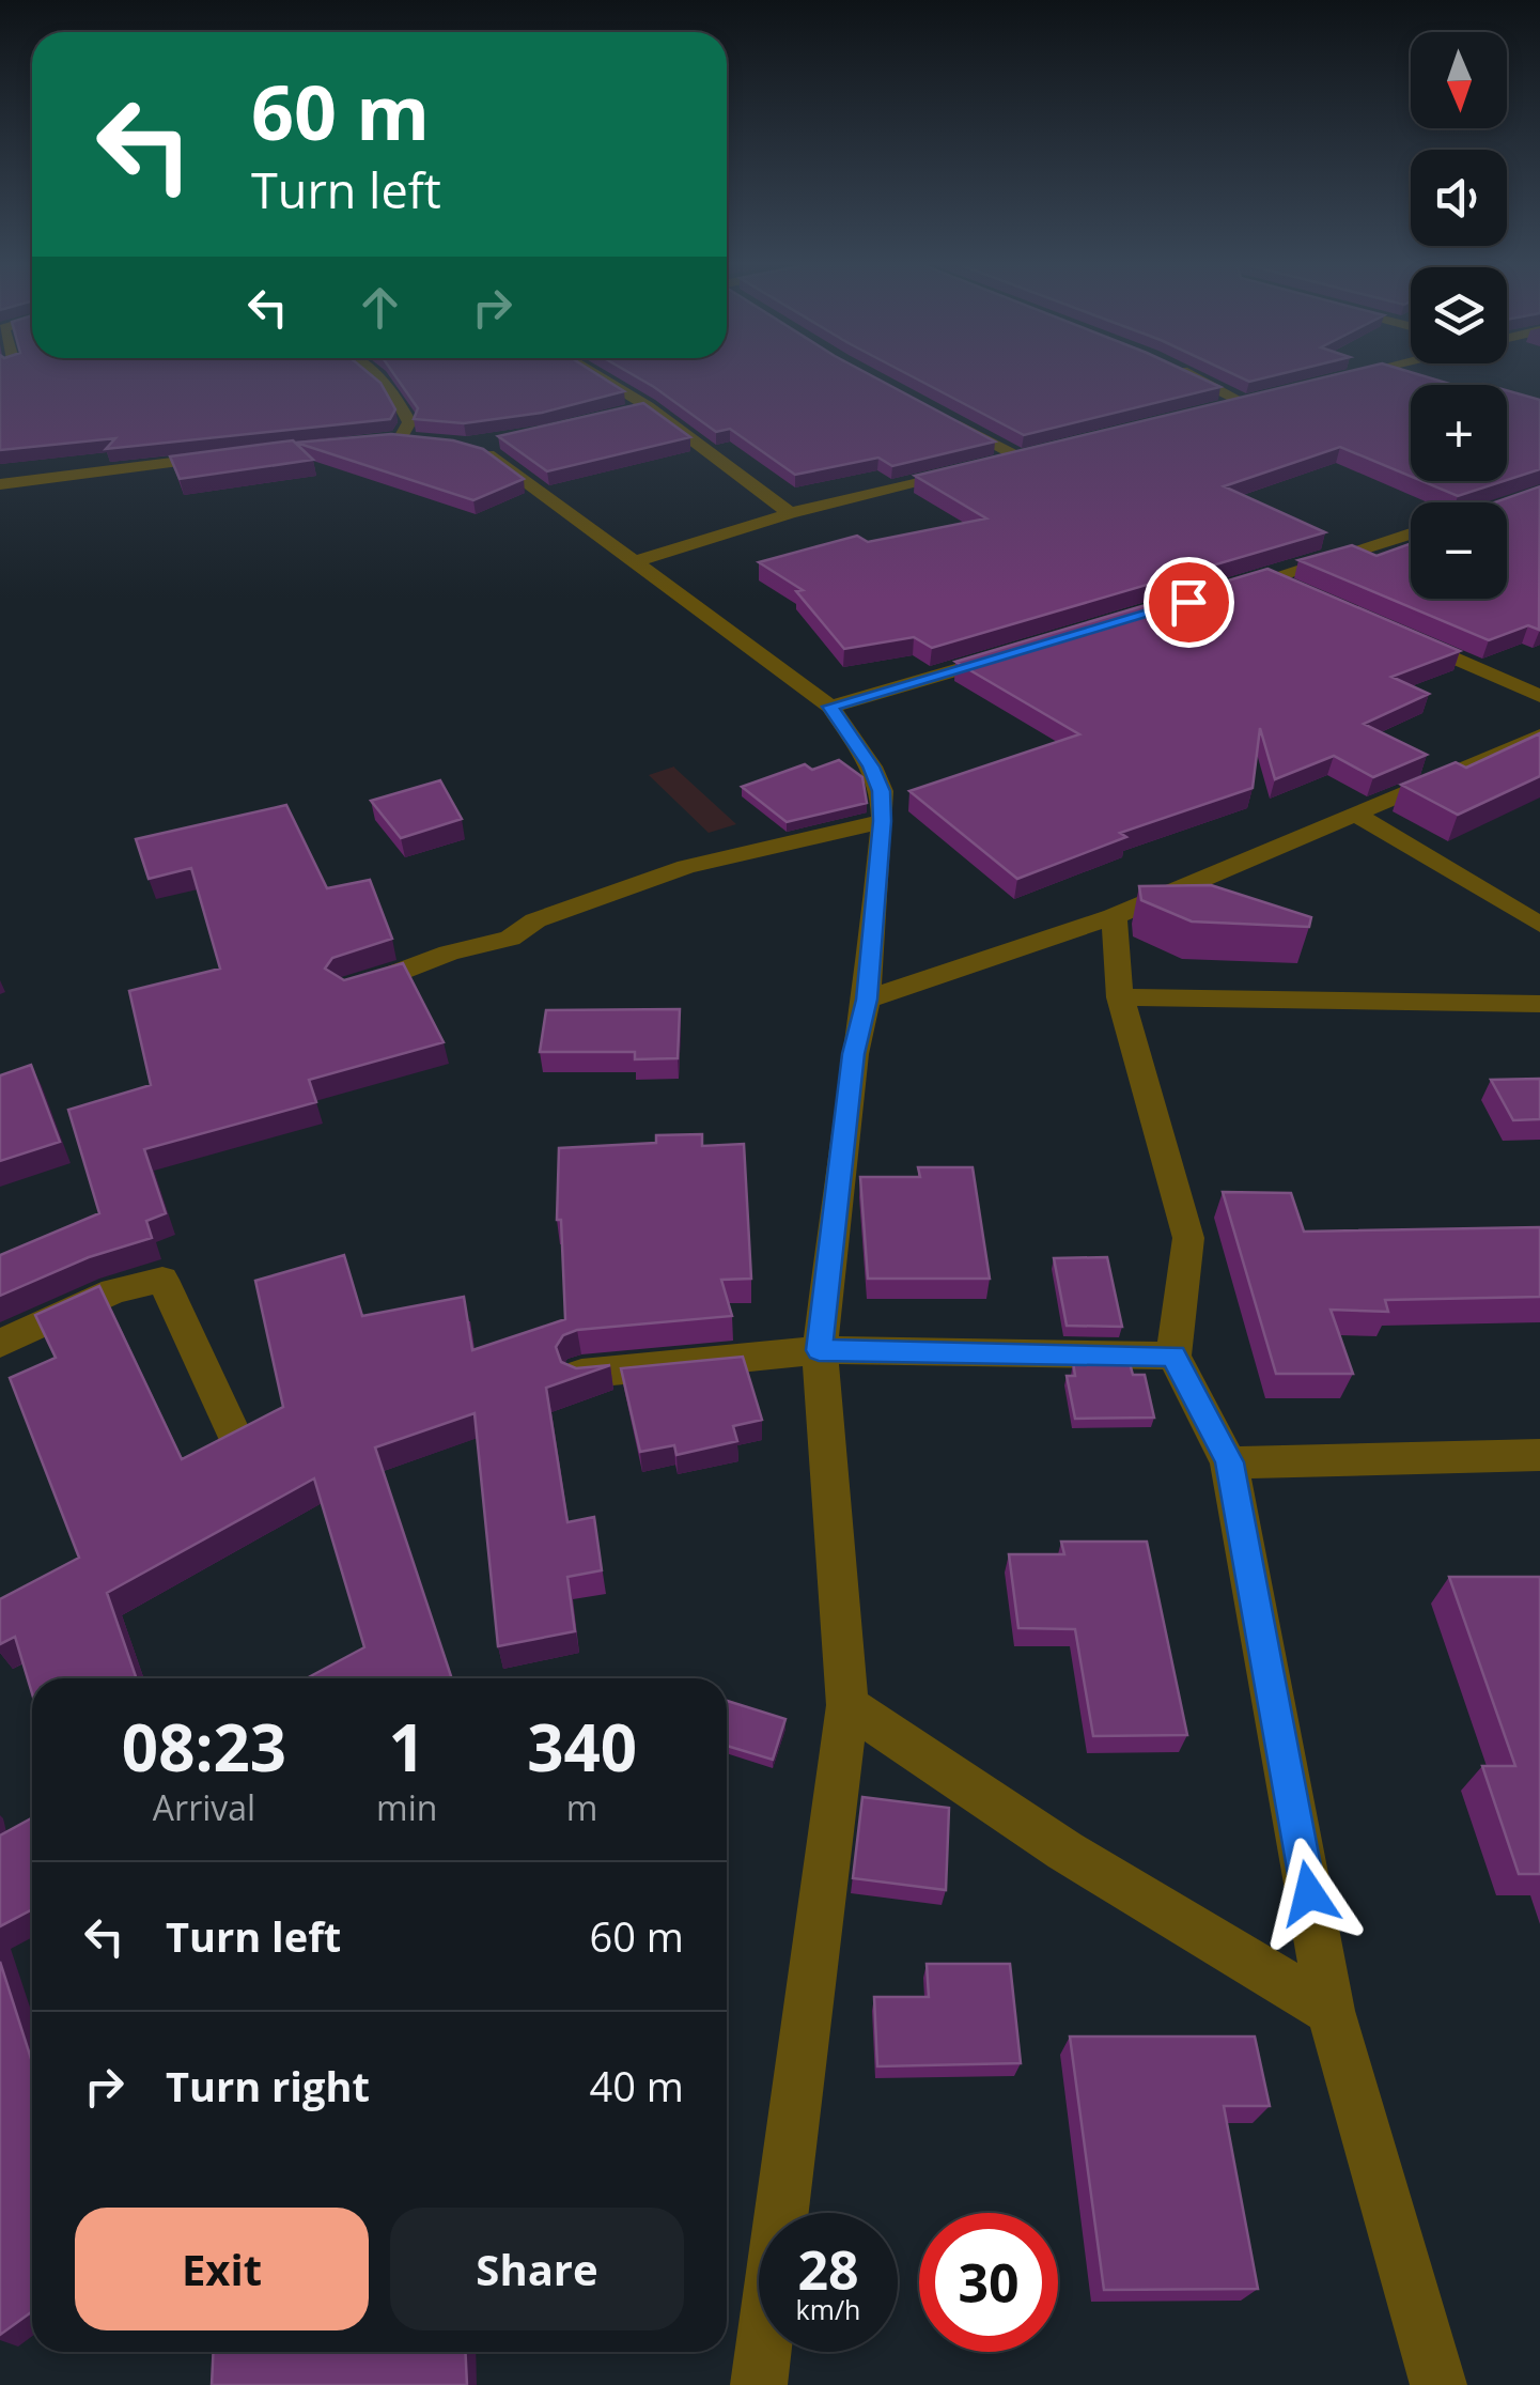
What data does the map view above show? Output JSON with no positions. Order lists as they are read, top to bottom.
{
  "north": "bottom",
  "page": {
    "map_buttons": ["+", "−"],
    "turn": ["60 m", "Turn left"],
    "eta": [
      "08:23",
      "Arrival",
      "1",
      "min",
      "340",
      "m"
    ],
    "list": [
      {
        "name": "Turn left",
        "value": "60 m"
      },
      {
        "name": "Turn right",
        "value": "40 m"
      }
    ],
    "buttons": ["Exit", "Share"],
    "speed": "28 km/h",
    "limit": "30"
  }
}
